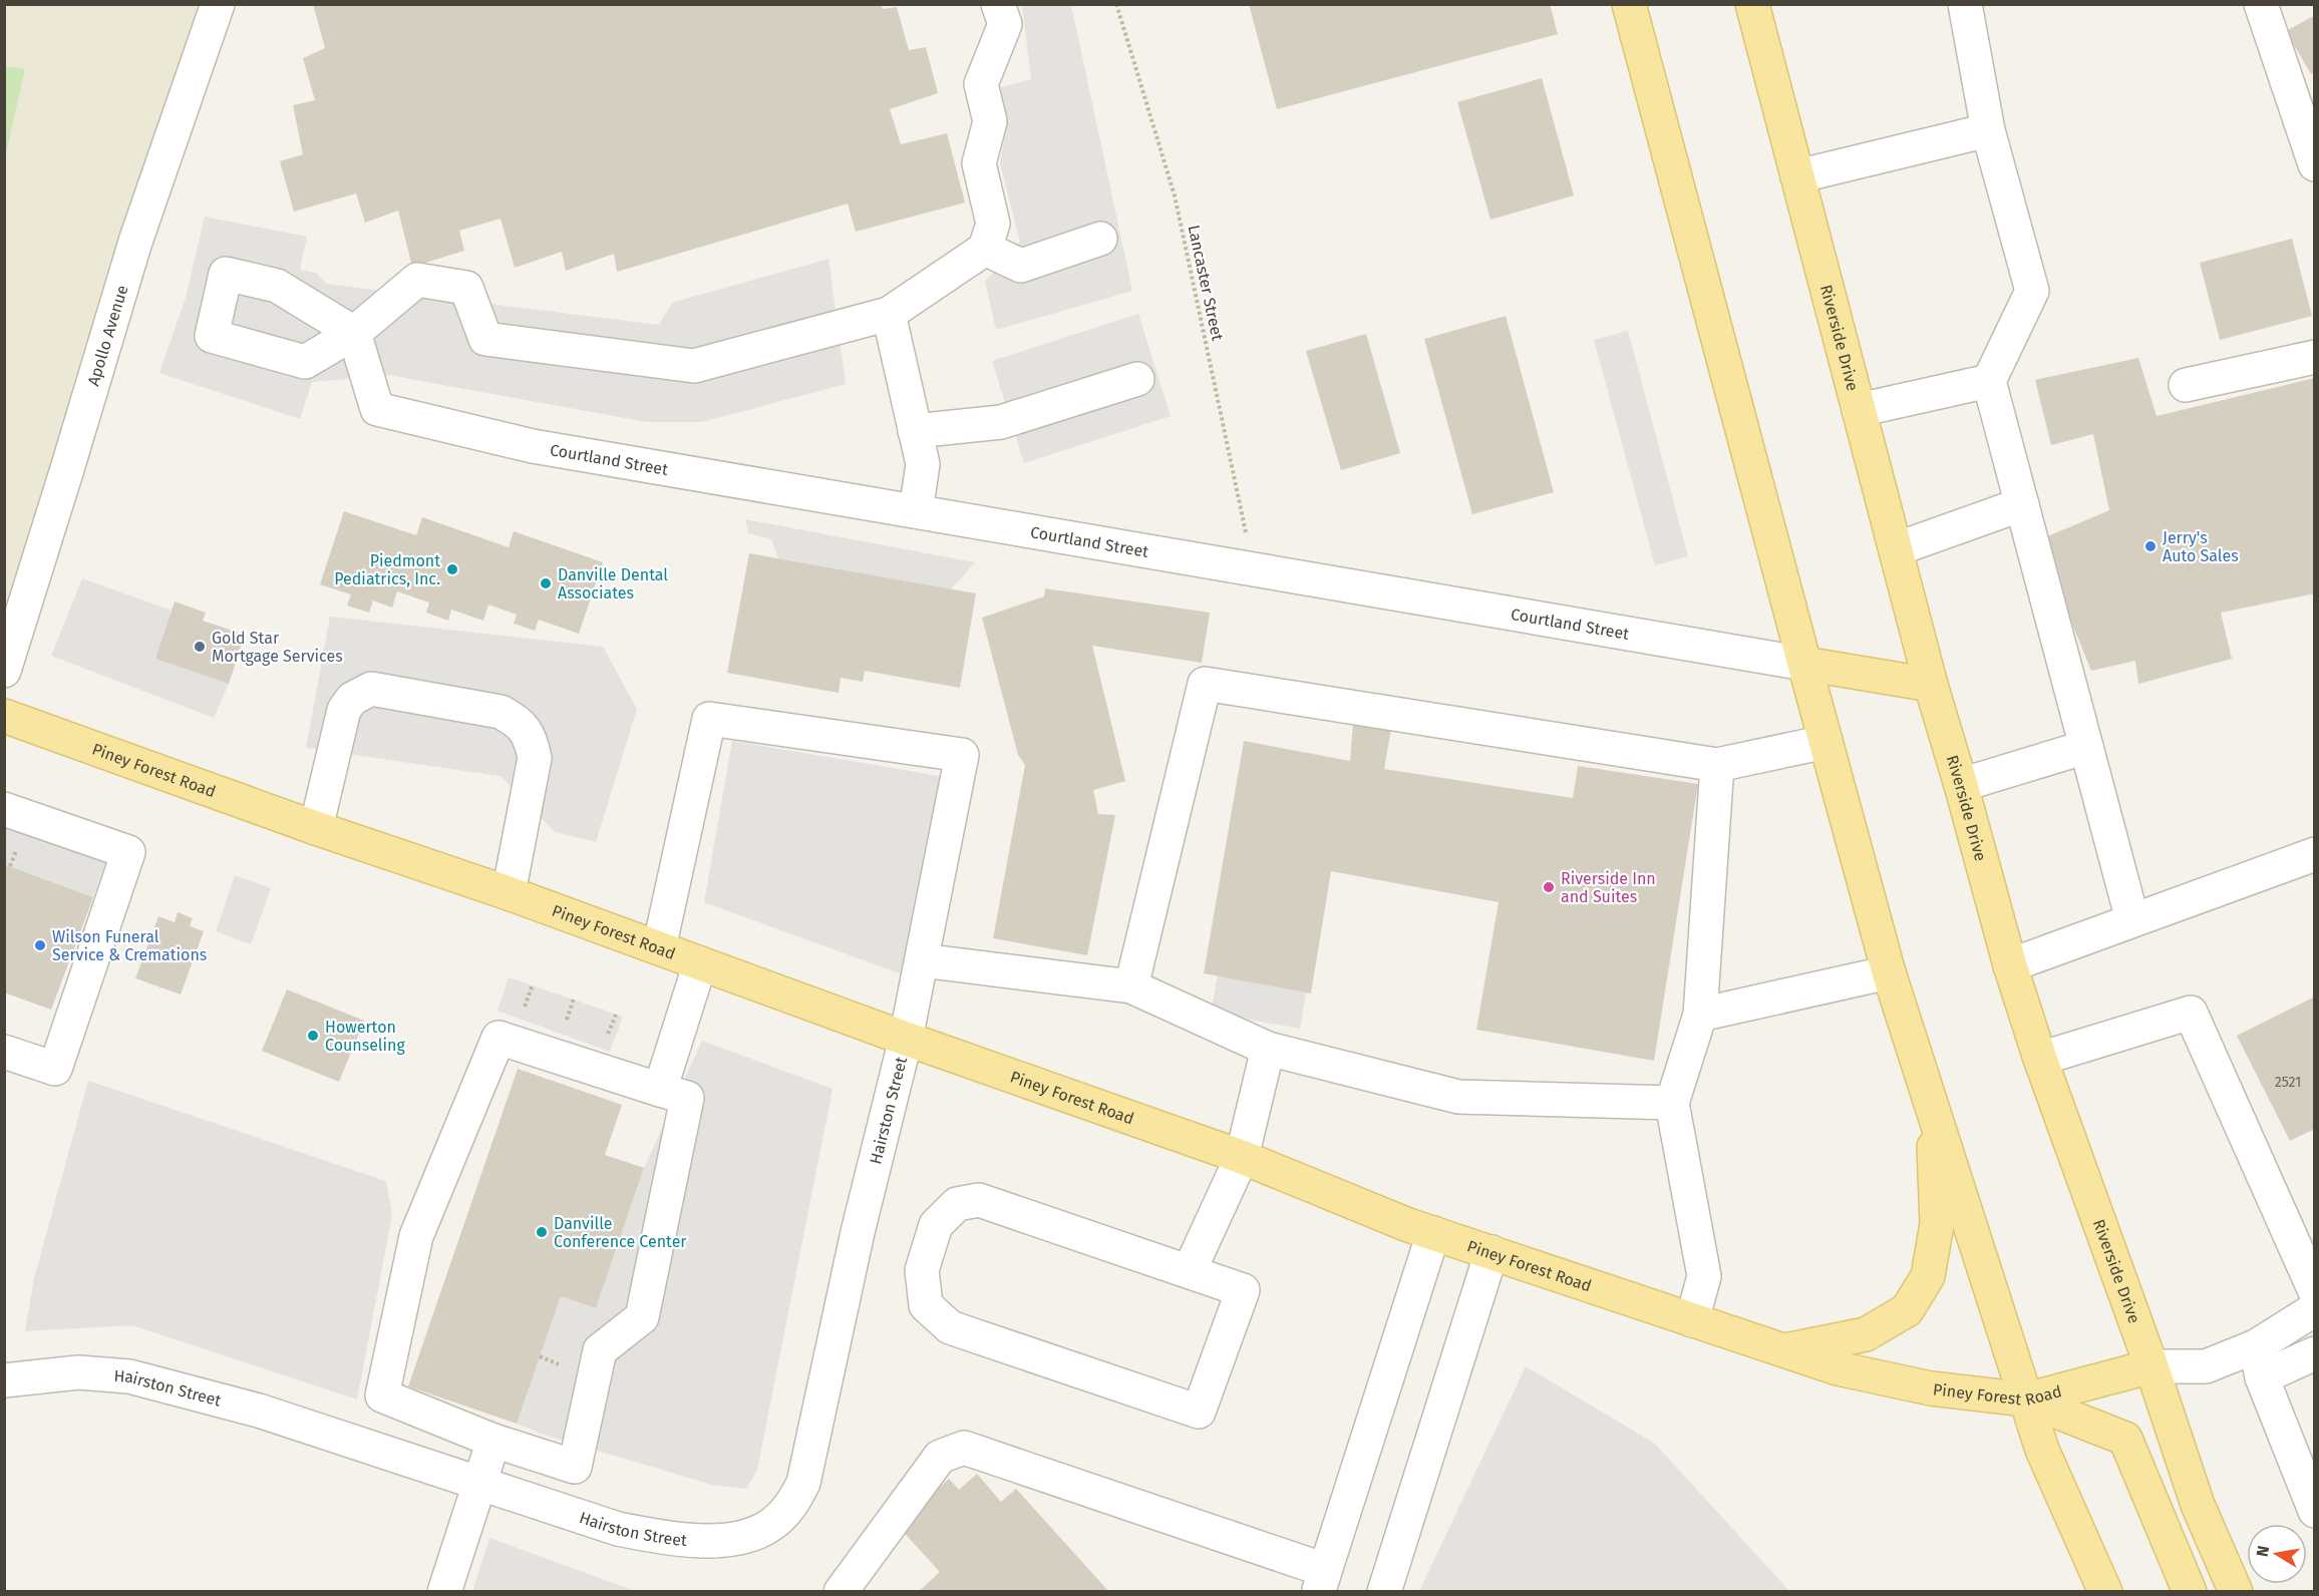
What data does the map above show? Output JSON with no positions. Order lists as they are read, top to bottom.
{
  "streets": {
    "main road": ["Riverside Drive", "Piney Forest Road"],
    "street": ["Apollo Avenue", "Courtland Street", "Hairston Street"],
    "path": ["Lancaster Street"]
  },
  "crossings": [
    ["Lancaster Street", "Courtland Street"],
    ["Riverside Drive", "Piney Forest Road"],
    ["Piney Forest Road", "Hairston Street"]
  ],
  "places": [
    "Jerry's Auto Sales",
    "Piedmont Pediatrics, Inc.",
    "Danville Dental Associates",
    "Gold Star Mortgage Services",
    "Riverside Inn and Suites",
    "Wilson Funeral Service & Cremations",
    "Howerton Counseling",
    "Danville Conference Center"
  ],
  "house_numbers": ["2521"],
  "north": "left"
}
